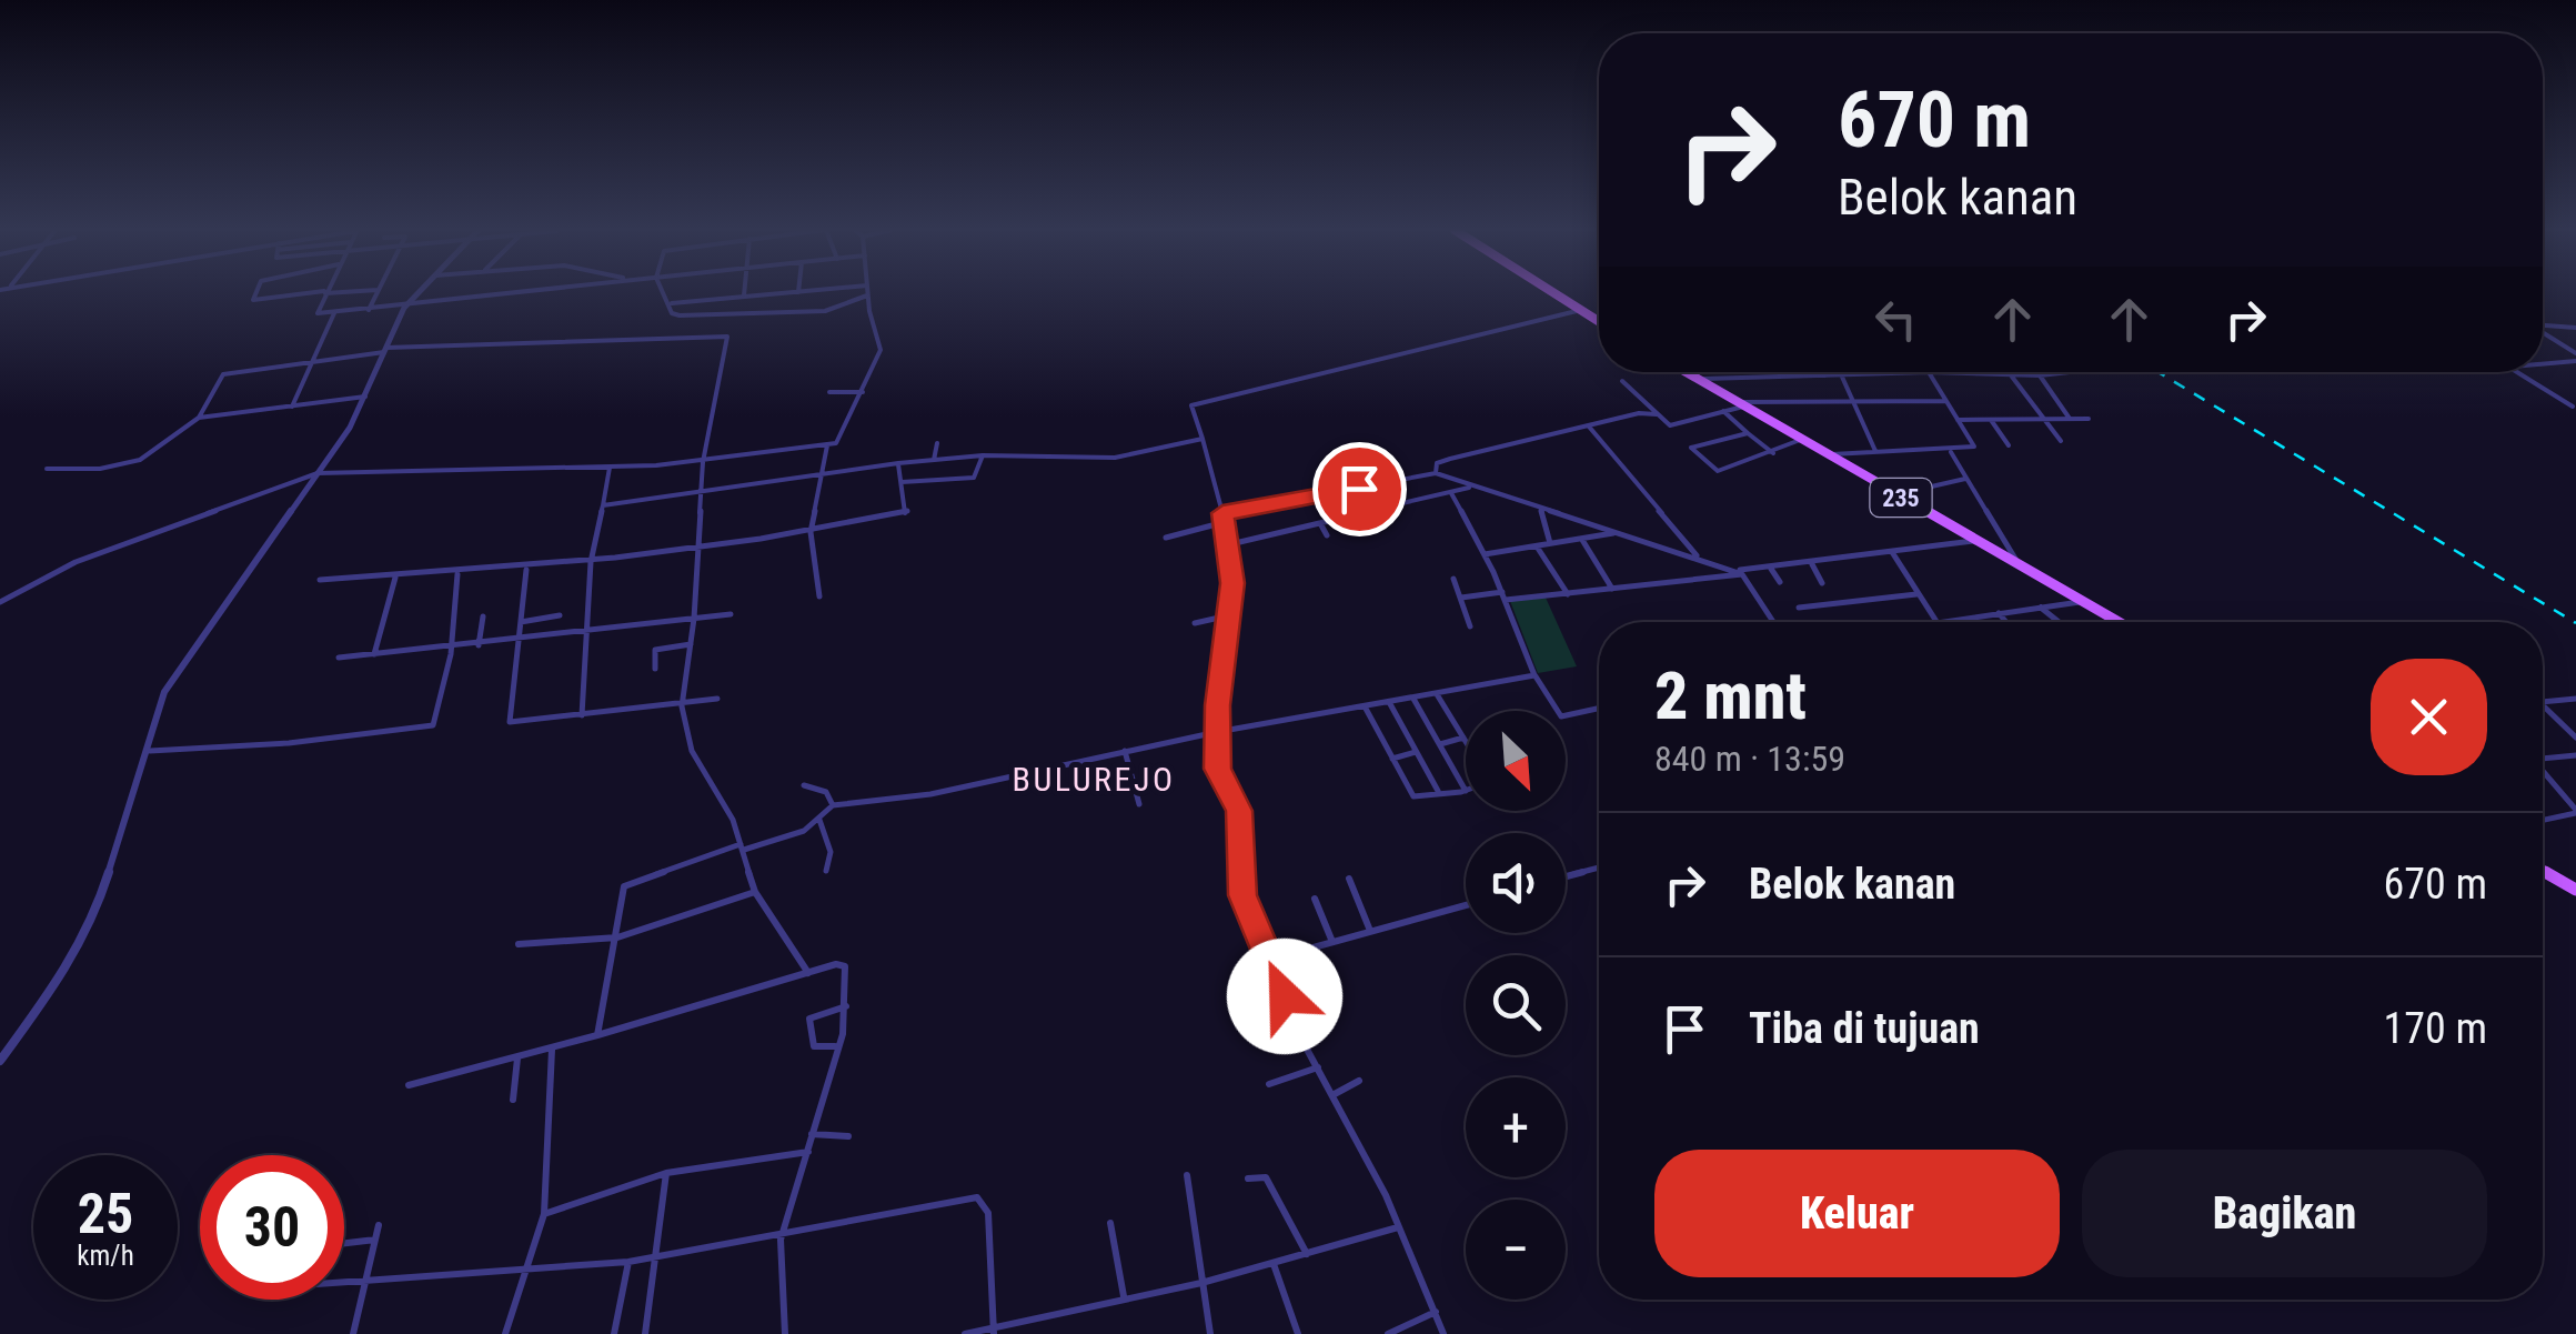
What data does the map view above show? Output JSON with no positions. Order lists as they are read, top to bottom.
{
  "streets": {
    "main road": ["235"]
  },
  "districts": ["BULUREJO"],
  "north": "bottom right",
  "page": {
    "turn": ["670 m", "Belok kanan"],
    "heading": ["2 mnt", "840 m · 13:59"],
    "map_buttons": ["+", "−"],
    "list": [
      {
        "name": "Belok kanan",
        "value": "670 m"
      },
      {
        "name": "Tiba di tujuan",
        "value": "170 m"
      }
    ],
    "buttons": ["Keluar", "Bagikan"],
    "speed": "25 km/h",
    "limit": "30"
  }
}
